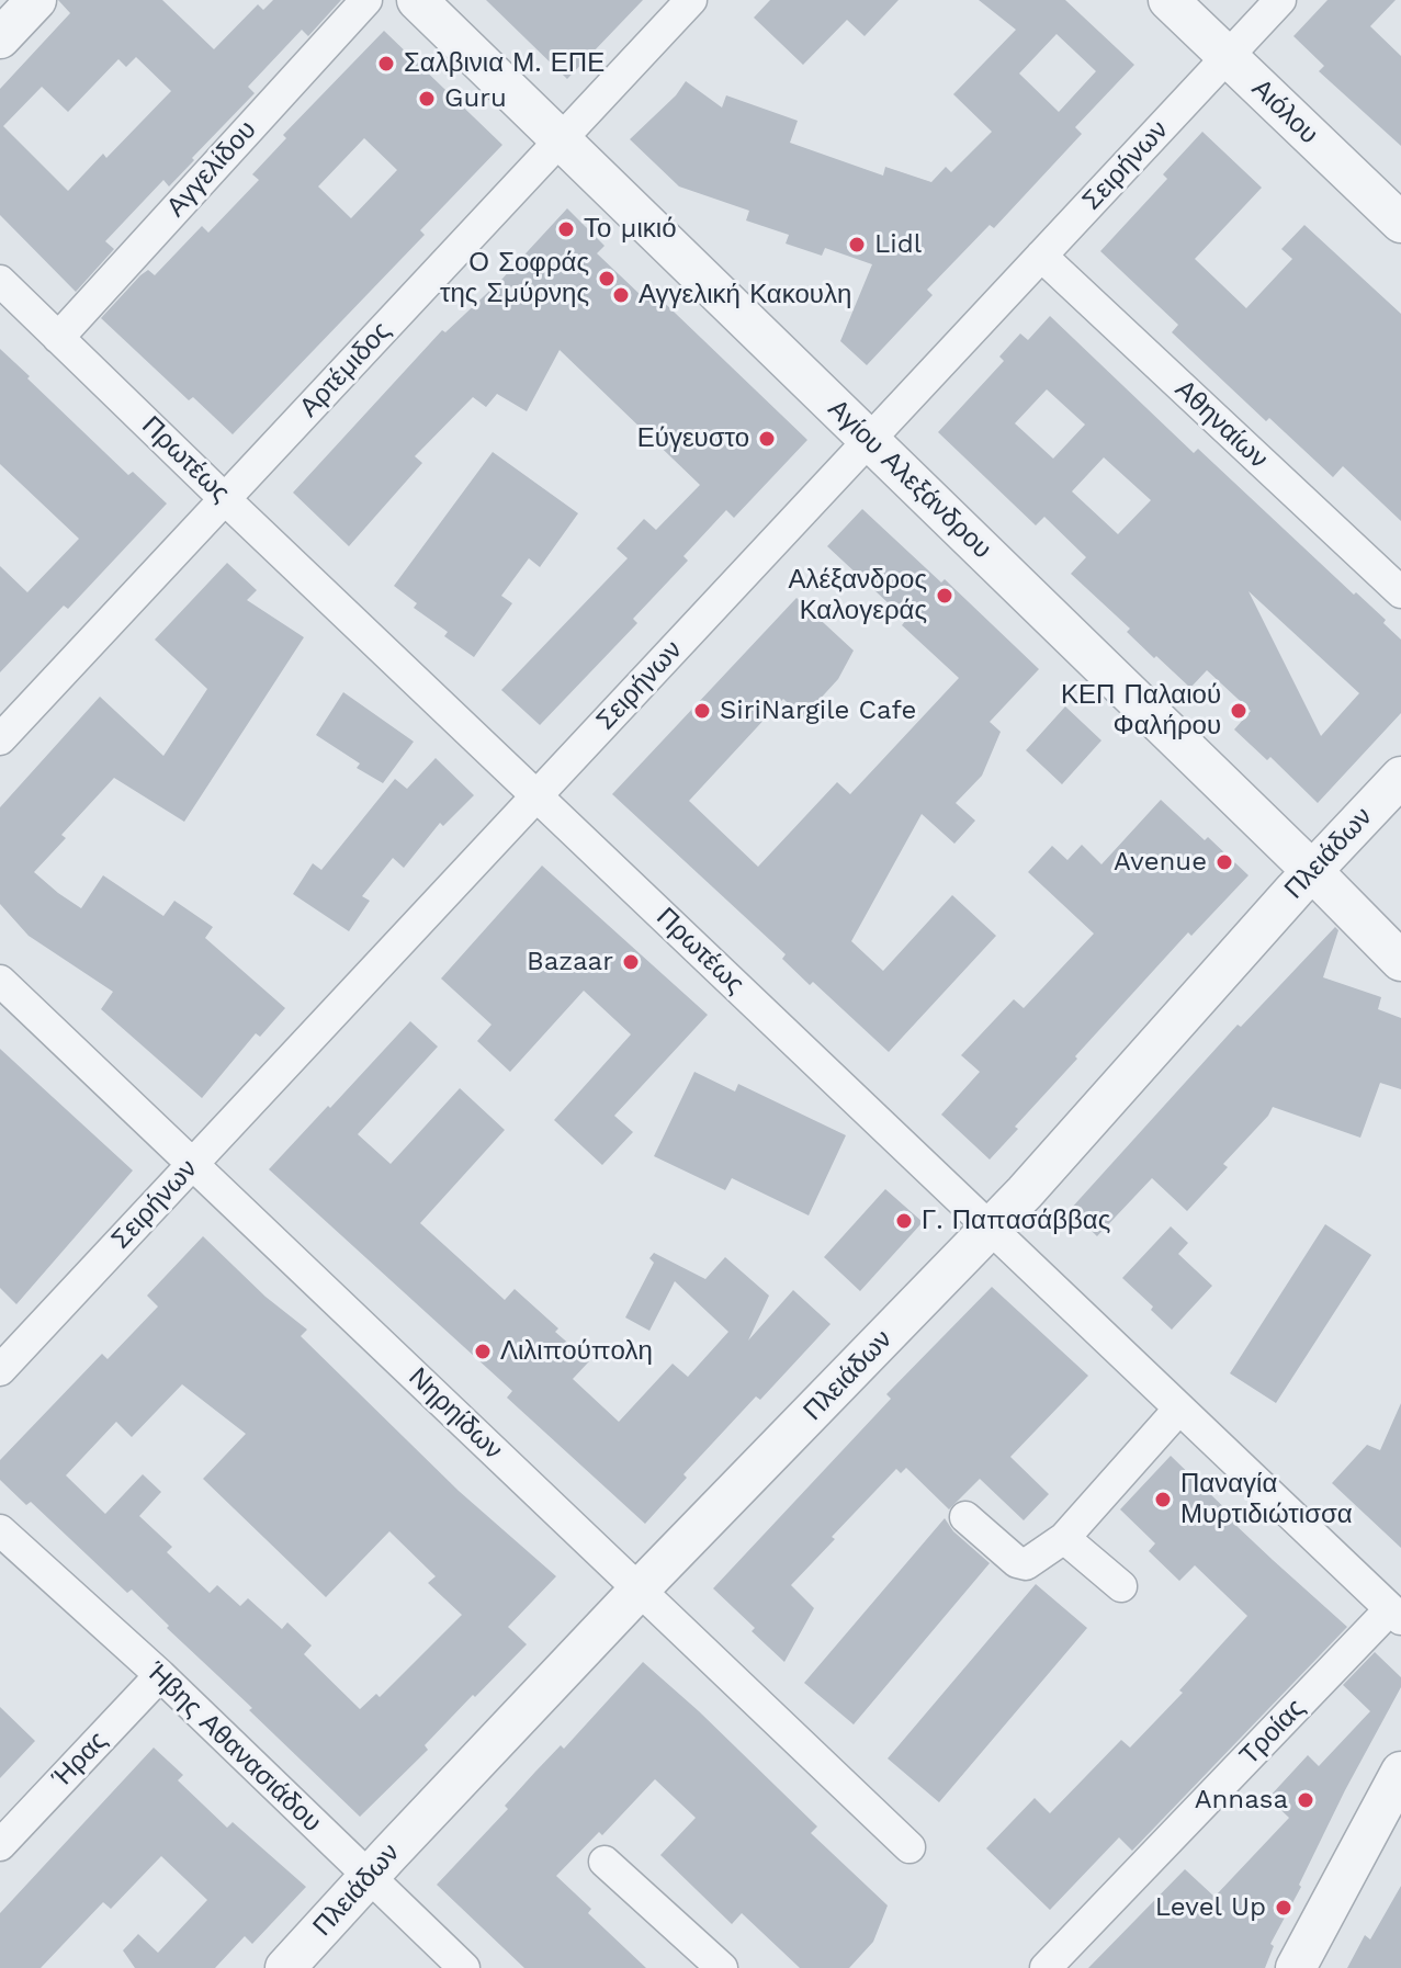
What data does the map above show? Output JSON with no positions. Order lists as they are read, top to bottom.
{
  "streets": {
    "street": [
      "Αιόλου",
      "Σειρήνων",
      "Αγγελίδου",
      "Αρτέμιδος",
      "Αθηναίων",
      "Πρωτέως",
      "Αγίου Αλεξάνδρου",
      "Πλειάδων",
      "Νηρηίδων",
      "Τροίας",
      "Ήβης Αθανασιάδου",
      "Ήρας"
    ]
  },
  "crossings": [
    ["Αιόλου", "Σειρήνων"],
    ["Σειρήνων", "Αθηναίων"],
    ["Σειρήνων", "Πρωτέως"],
    ["Σειρήνων", "Αγίου Αλεξάνδρου"],
    ["Σειρήνων", "Νηρηίδων"],
    ["Αγγελίδου", "Πρωτέως"],
    ["Αρτέμιδος", "Πρωτέως"],
    ["Αρτέμιδος", "Αγίου Αλεξάνδρου"],
    ["Πρωτέως", "Πλειάδων"],
    ["Πρωτέως", "Τροίας"],
    ["Αγίου Αλεξάνδρου", "Πλειάδων"],
    ["Πλειάδων", "Νηρηίδων"],
    ["Πλειάδων", "Ήβης Αθανασιάδου"],
    ["Ήβης Αθανασιάδου", "Ήρας"]
  ],
  "places": [
    "Σαλβινια Μ. ΕΠΕ",
    "Guru",
    "Το μικιό",
    "Lidl",
    "Ο Σοφράς της Σμύρνης",
    "Αγγελική Κακουλη",
    "Εύγευστο",
    "Αλέξανδρος Καλογεράς",
    "SiriNargile Cafe",
    "ΚΕΠ Παλαιού Φαλήρου",
    "Avenue",
    "Bazaar",
    "Γ. Παπασάββας",
    "Λιλιπούπολη",
    "Παναγία Μυρτιδιώτισσα",
    "Annasa",
    "Level Up"
  ]
}
